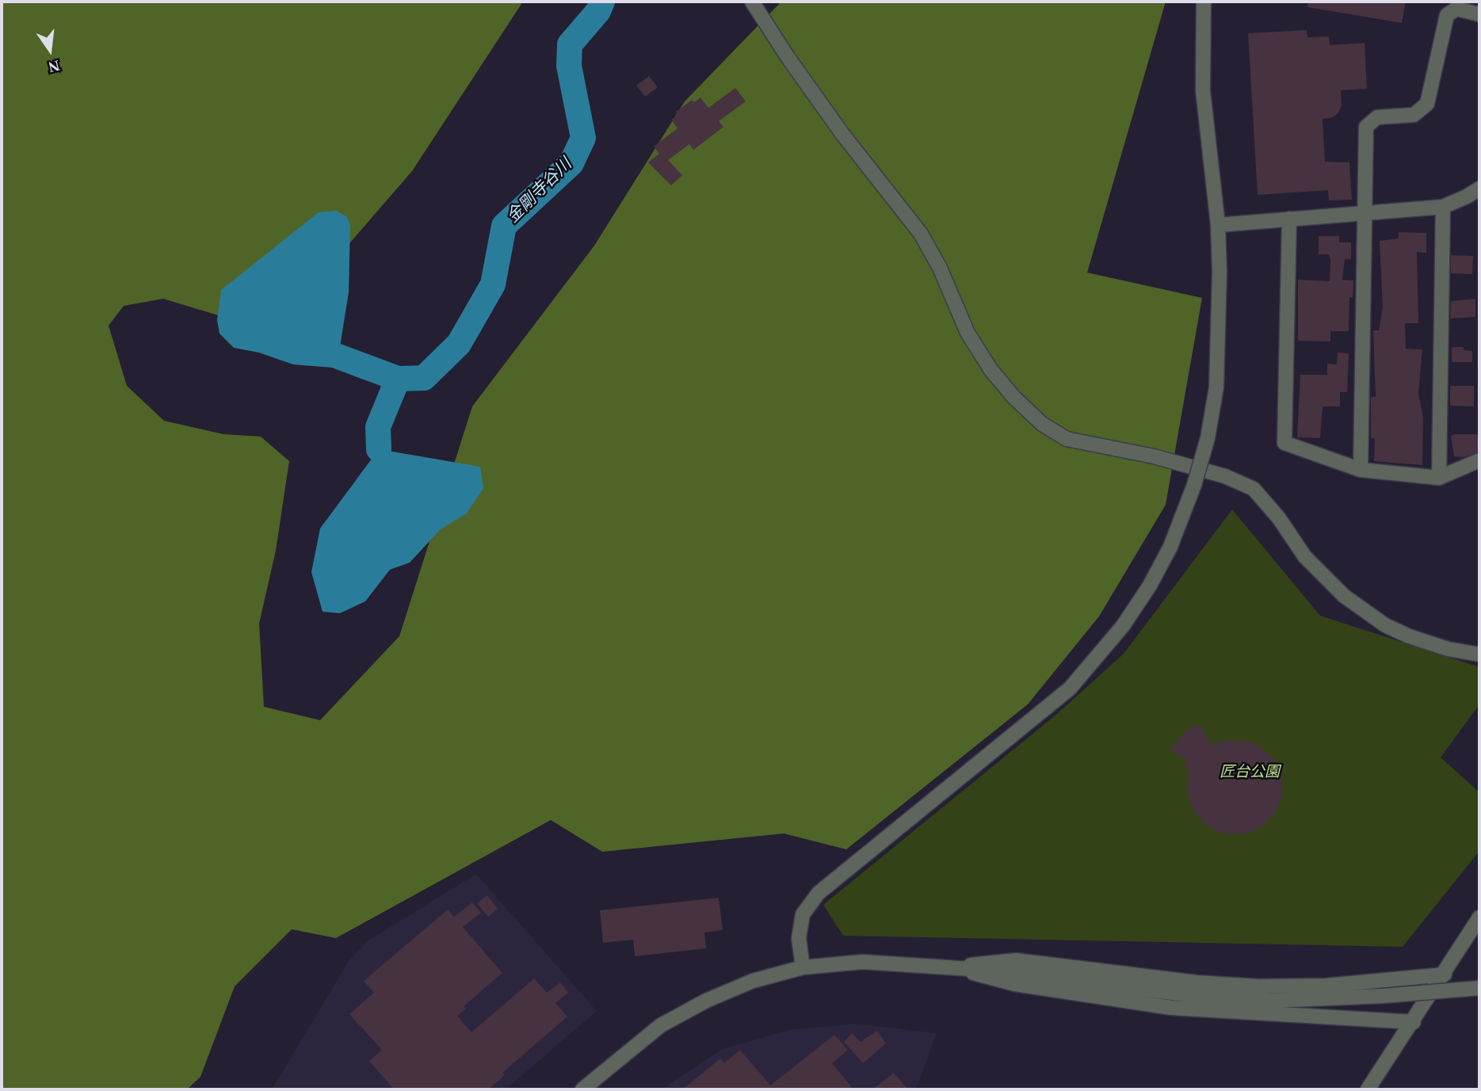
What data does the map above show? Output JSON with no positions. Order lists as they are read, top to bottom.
{
  "water": ["金剛寺谷川"],
  "parks": ["匠台公園"],
  "north": "bottom"
}
